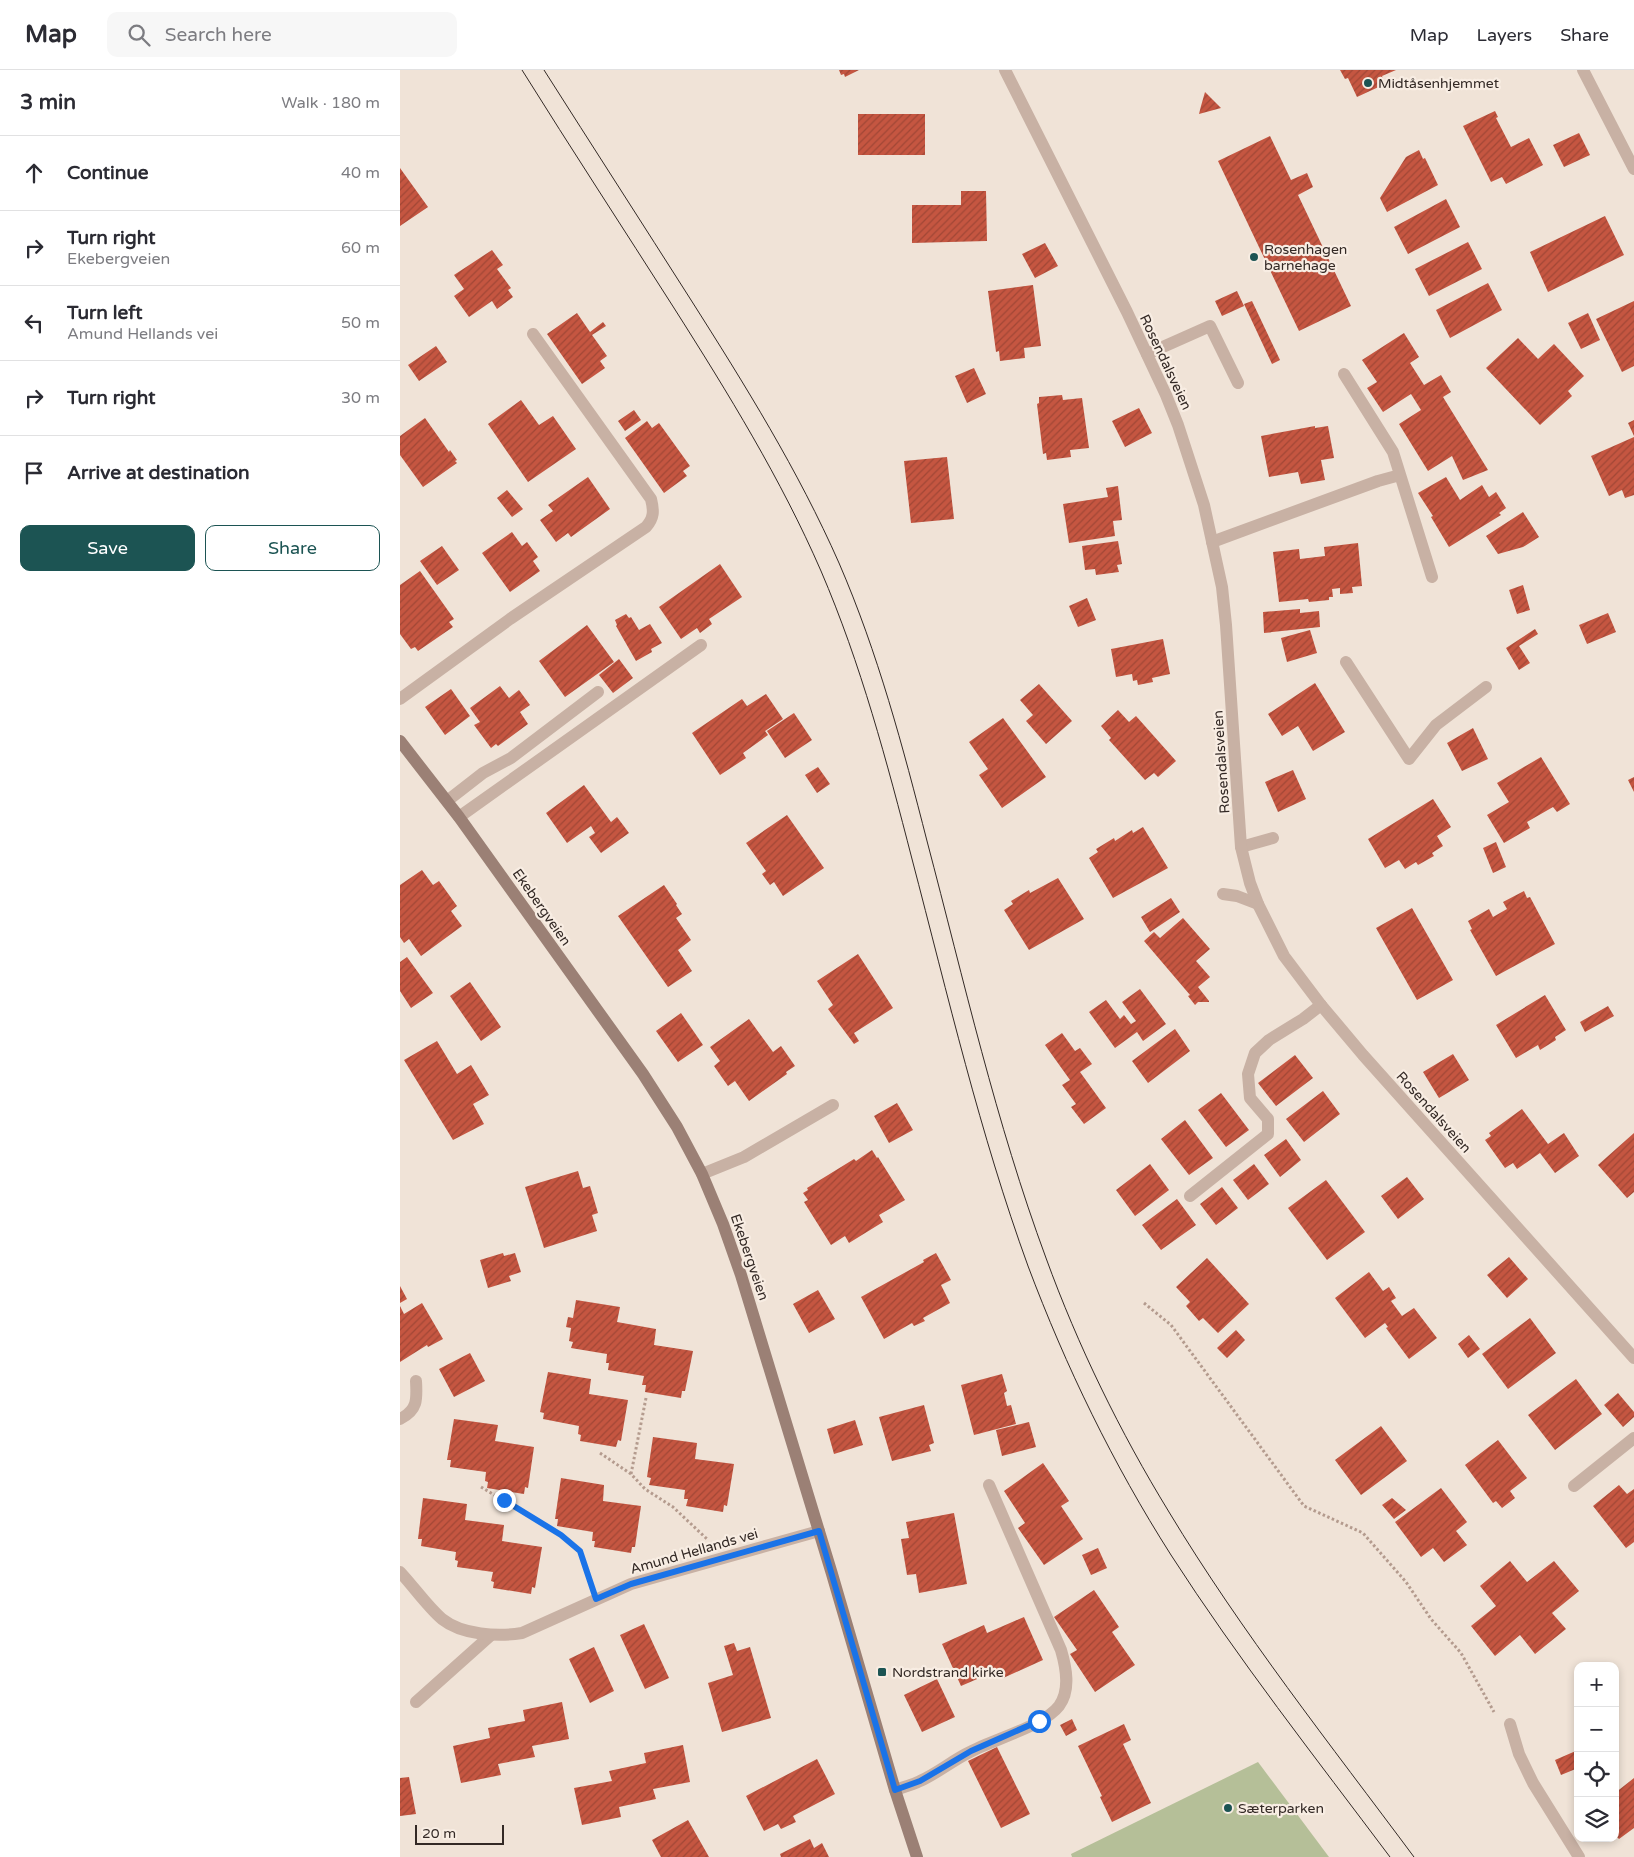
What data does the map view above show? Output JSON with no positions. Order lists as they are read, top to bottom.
{
  "streets": {
    "main road": ["Ekebergveien"],
    "street": ["Rosendalsveien", "Amund Hellands vei"]
  },
  "crossings": [
    ["Ekebergveien", "Amund Hellands vei"]
  ],
  "places": {
    "other": ["Midtåsenhjemmet", "Rosenhagen barnehage", "Sæterparken"],
    "transit": ["Nordstrand kirke"]
  },
  "scale_bar": "20 m",
  "page": {
    "header": "Map",
    "search": "Search here",
    "nav": ["Map", "Layers", "Share"],
    "heading": ["3 min", "Walk · 180 m"],
    "list": [
      ["Continue", "40 m"],
      ["Turn right", "Ekebergveien", "60 m"],
      ["Turn left", "Amund Hellands vei", "50 m"],
      ["Turn right", "30 m"],
      "Arrive at destination"
    ],
    "buttons": ["Save", "Share"],
    "map_buttons": ["+", "−"],
    "scale": "20 m"
  }
}
